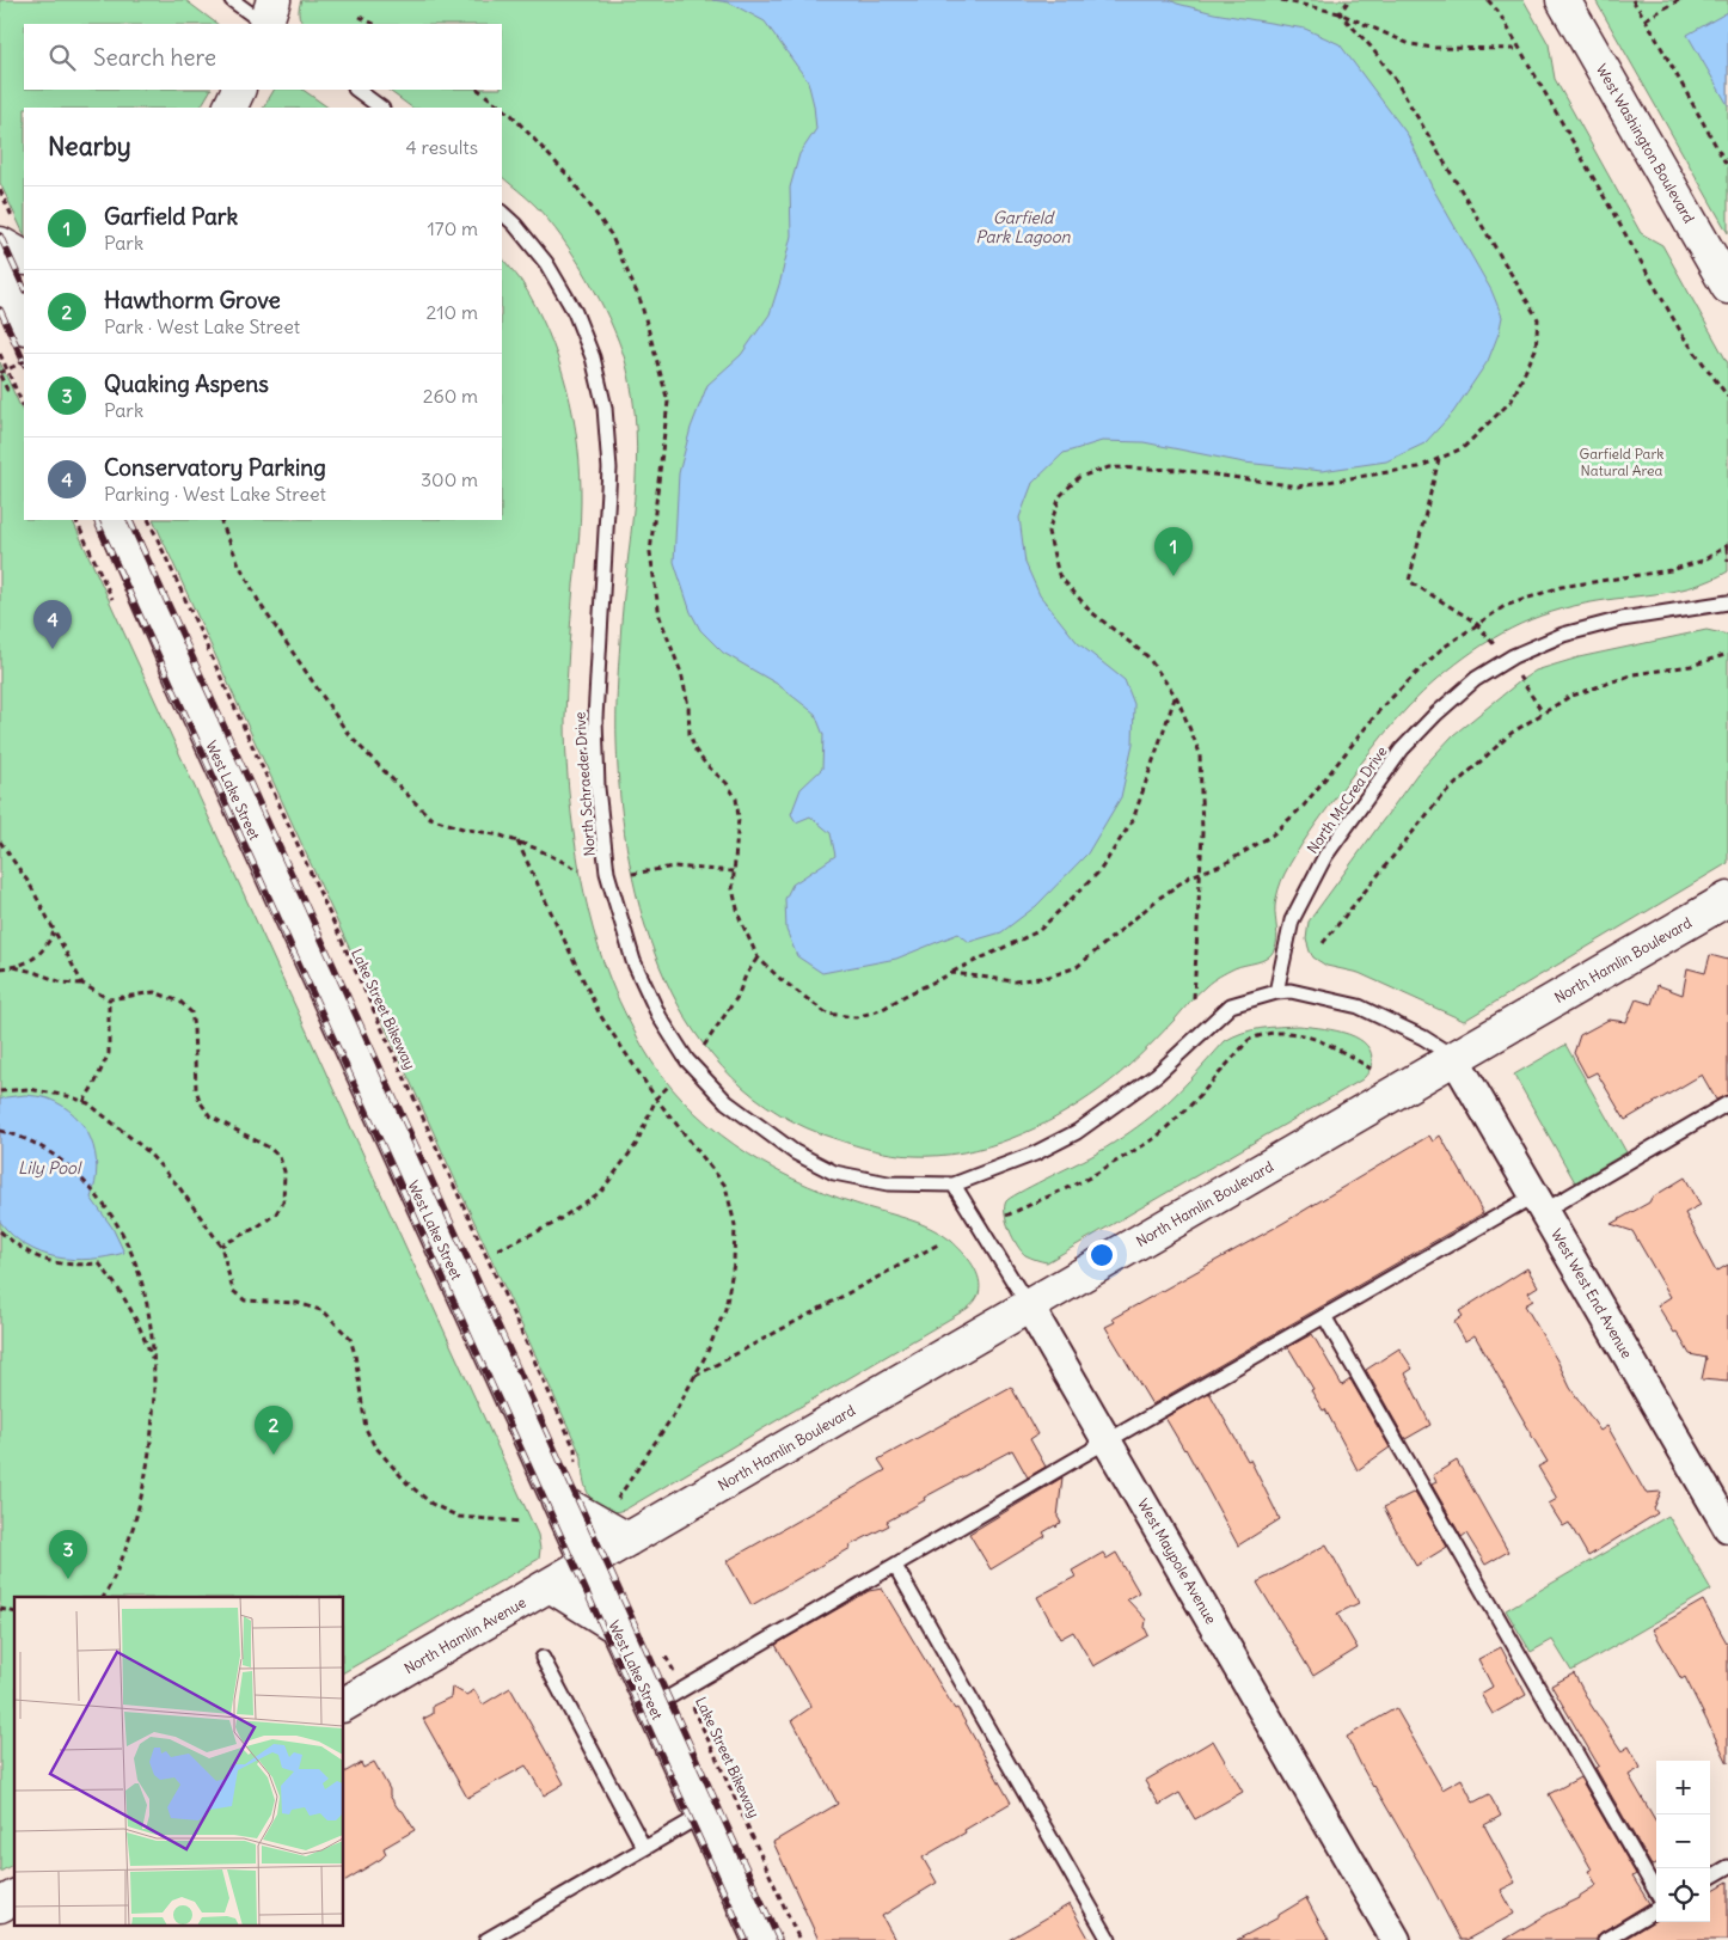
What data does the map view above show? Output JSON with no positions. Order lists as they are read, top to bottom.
{
  "streets": {
    "main road": [
      "West Washington Boulevard",
      "West Lake Street",
      "North Hamlin Boulevard",
      "North Hamlin Avenue"
    ],
    "street": ["West West End Avenue", "West Maypole Avenue"],
    "lane": ["North Schraeder Drive", "North McCrea Drive"],
    "path": ["Lake Street Bikeway"]
  },
  "crossings": [
    ["North Schraeder Drive", "West Maypole Avenue"],
    ["West Lake Street", "North Hamlin Boulevard"],
    ["West Lake Street", "North Hamlin Avenue"],
    ["North Hamlin Boulevard", "West West End Avenue"],
    ["North Hamlin Boulevard", "West Maypole Avenue"],
    ["North Hamlin Boulevard", "North Hamlin Avenue"]
  ],
  "water": ["Garfield Park Lagoon", "Lily Pool"],
  "parks": ["Garfield Park Natural Area"],
  "page": {
    "search": "Search here",
    "heading": ["Nearby", "4 results"],
    "list": [
      {
        "mark": "1",
        "name": "Garfield Park",
        "note": "Park",
        "value": "170 m"
      },
      {
        "mark": "2",
        "name": "Hawthorm Grove",
        "note": "Park · West Lake Street",
        "value": "210 m"
      },
      {
        "mark": "3",
        "name": "Quaking Aspens",
        "note": "Park",
        "value": "260 m"
      },
      {
        "mark": "4",
        "name": "Conservatory Parking",
        "note": "Parking · West Lake Street",
        "value": "300 m"
      }
    ],
    "pins": [
      "1",
      "4",
      "2",
      "3"
    ],
    "map_buttons": ["+", "−"]
  }
}
